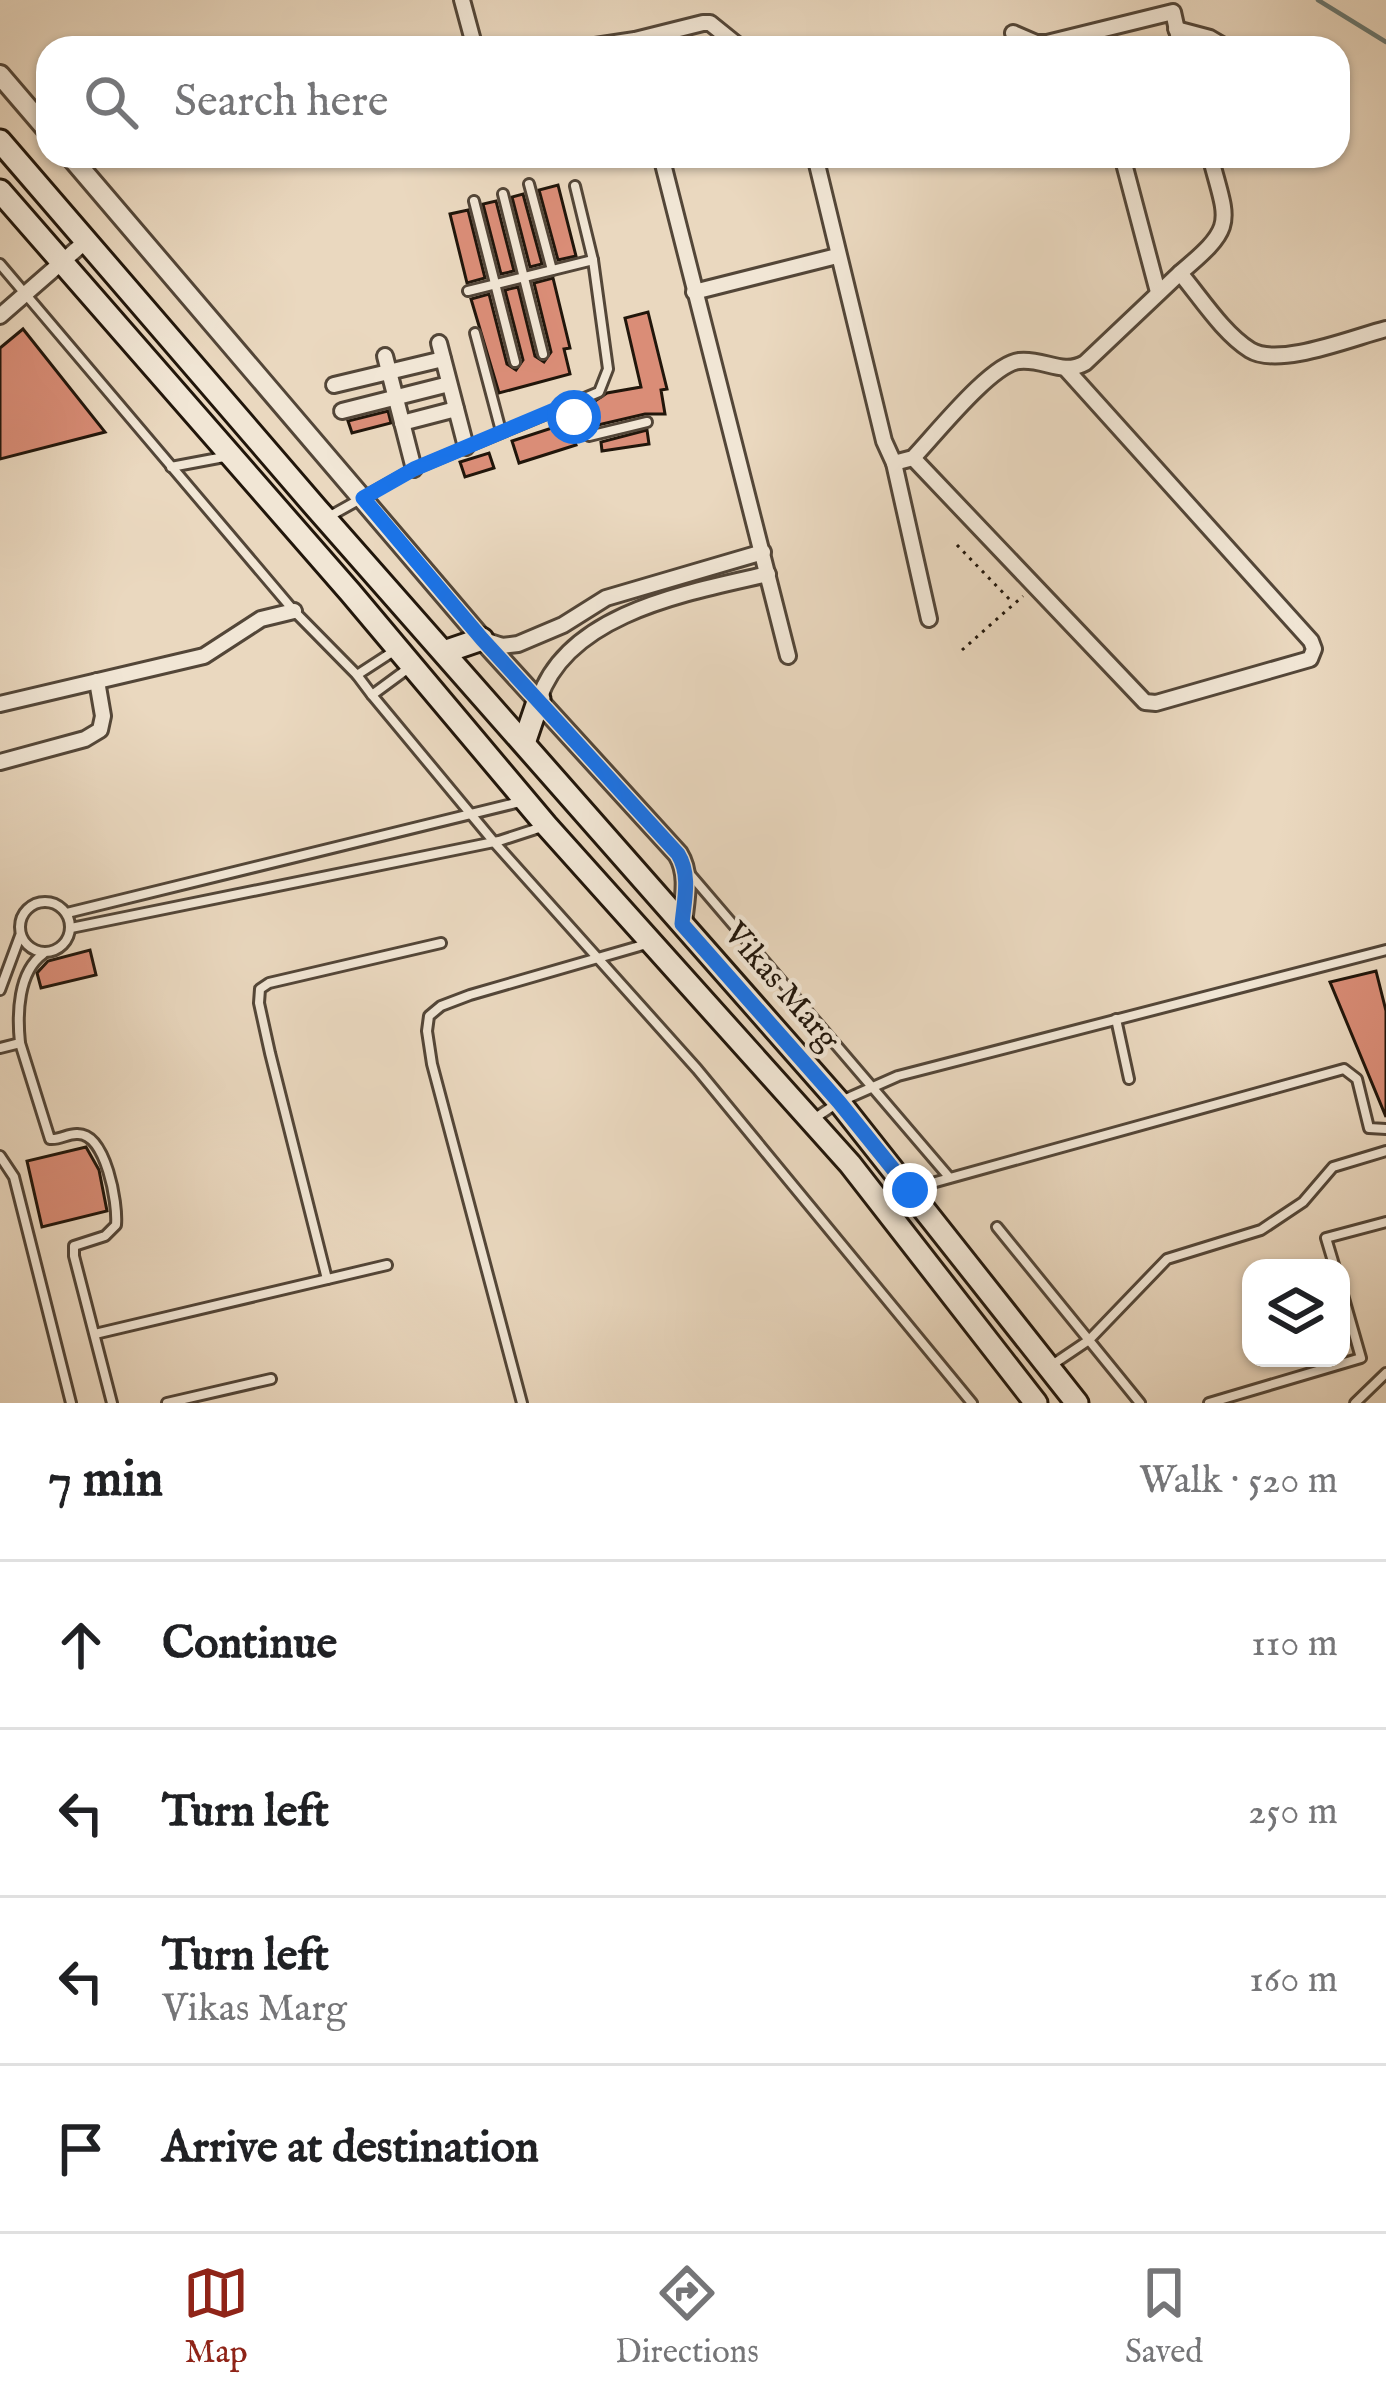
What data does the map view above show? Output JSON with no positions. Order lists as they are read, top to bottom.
{
  "streets": {
    "main road": ["Vikas Marg"]
  },
  "page": {
    "search": "Search here",
    "heading": ["7 min", "Walk · 520 m"],
    "list": [
      ["Continue", "110 m"],
      ["Turn left", "250 m"],
      ["Turn left", "Vikas Marg", "160 m"],
      "Arrive at destination"
    ],
    "nav": ["Map", "Directions", "Saved"]
  }
}
